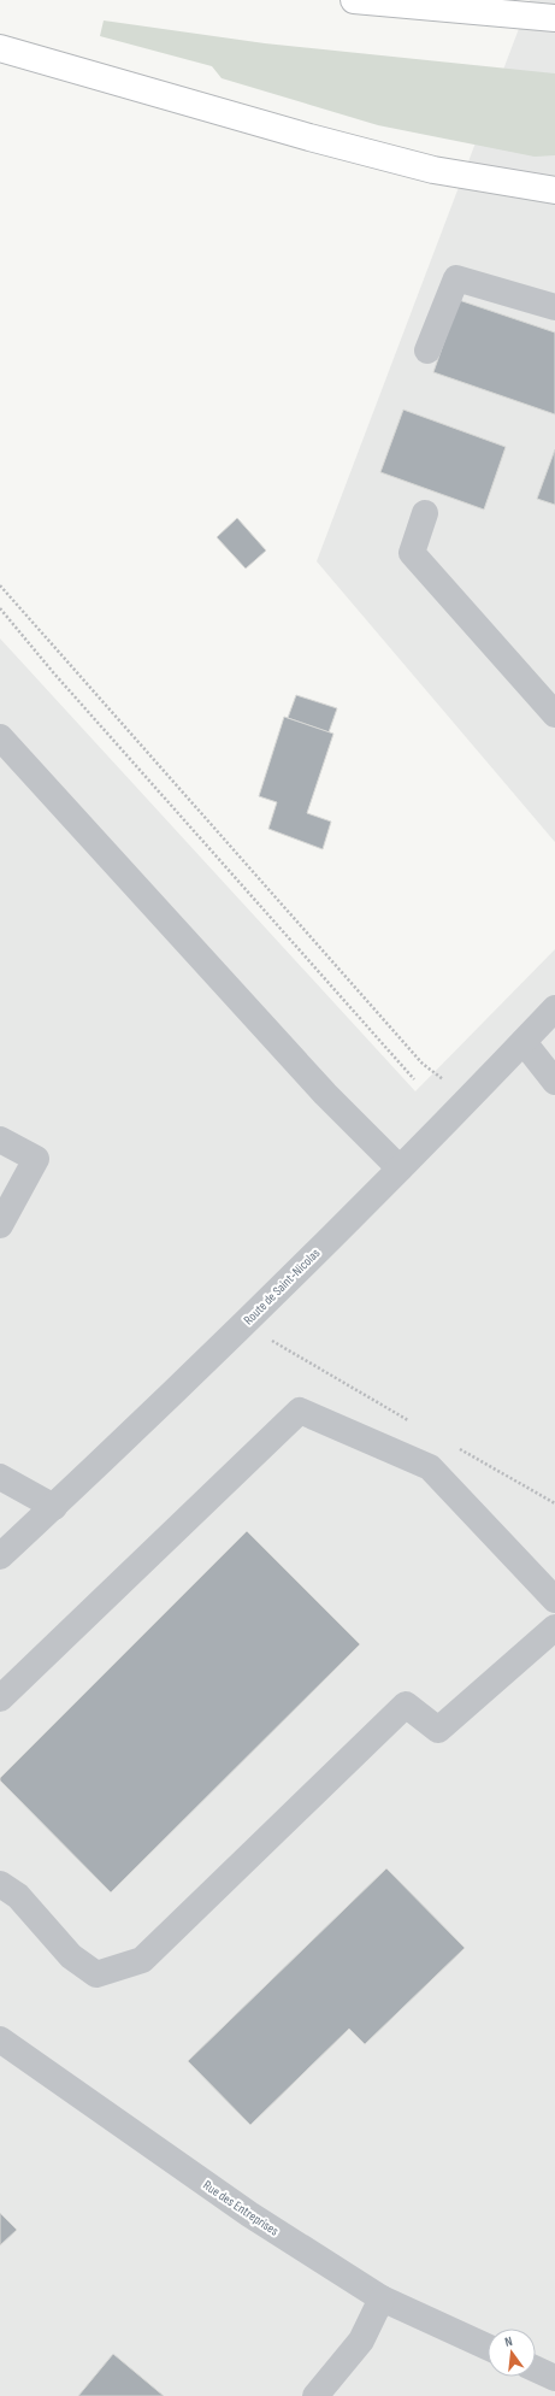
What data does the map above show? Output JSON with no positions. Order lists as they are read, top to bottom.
{
  "streets": {
    "street": ["Route de Saint-Nicolas", "Rue des Entreprises"]
  },
  "north": "top"
}
